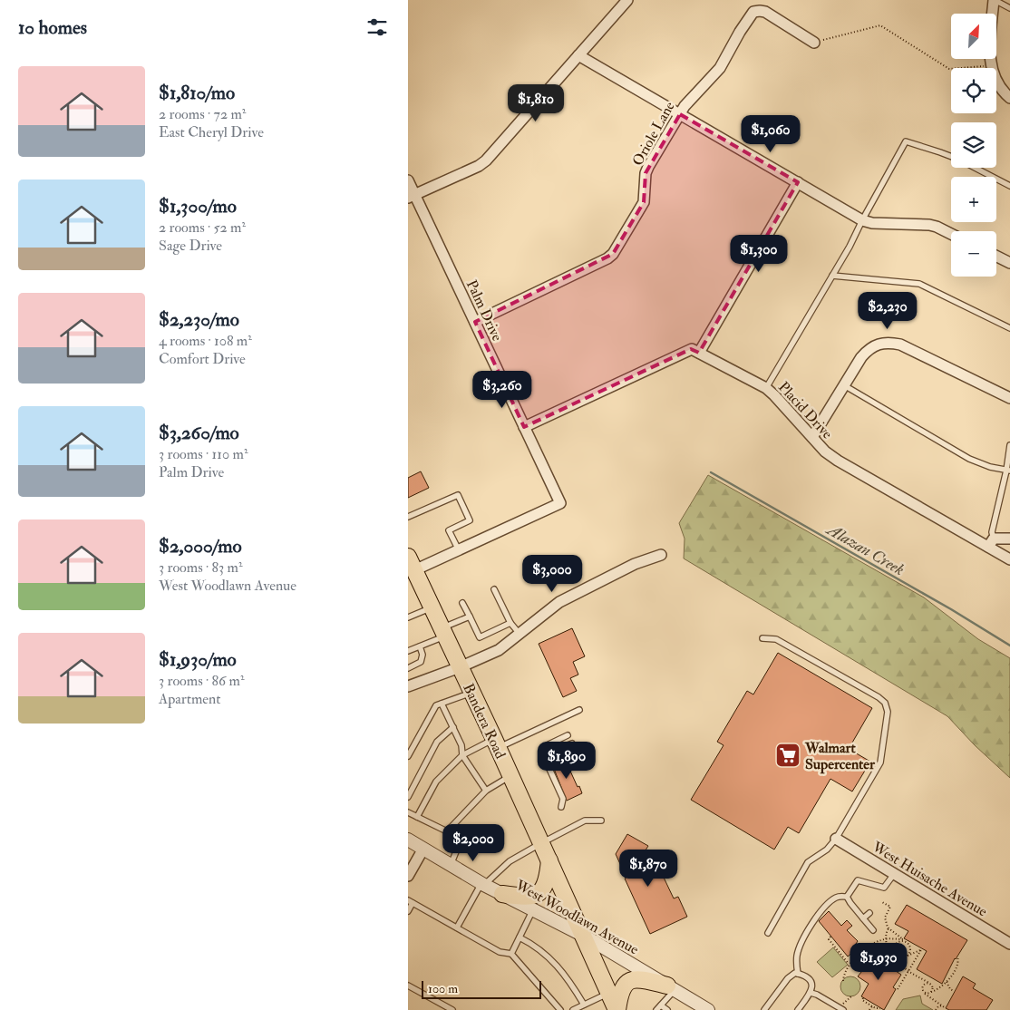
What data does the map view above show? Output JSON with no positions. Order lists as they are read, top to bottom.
{
  "streets": {
    "main road": ["Bandera Road"],
    "street": [
      "Oriole Lane",
      "Palm Drive",
      "Placid Drive",
      "West Huisache Avenue",
      "West Woodlawn Avenue"
    ]
  },
  "crossings": [
    ["Oriole Lane", "Palm Drive"],
    ["Palm Drive", "Bandera Road"],
    ["Bandera Road", "West Woodlawn Avenue"]
  ],
  "water": ["Alazan Creek"],
  "places": {
    "supermarket": ["Walmart Supercenter"]
  },
  "scale_bar": "100 m",
  "north": "top right",
  "page": {
    "heading": "10 homes",
    "map_buttons": ["+", "−"],
    "list": [
      {
        "name": "$1,810/mo",
        "note": "2 rooms · 72 m² · East Cheryl Drive"
      },
      {
        "name": "$1,300/mo",
        "note": "2 rooms · 52 m² · Sage Drive"
      },
      {
        "name": "$2,230/mo",
        "note": "4 rooms · 108 m² · Comfort Drive"
      },
      {
        "name": "$3,260/mo",
        "note": "3 rooms · 110 m² · Palm Drive"
      },
      {
        "name": "$2,000/mo",
        "note": "3 rooms · 83 m² · West Woodlawn Avenue"
      },
      {
        "name": "$1,930/mo",
        "note": "3 rooms · 86 m² · Apartment"
      }
    ],
    "price": [
      "$1,810",
      "$1,060",
      "$1,300",
      "$2,230",
      "$3,260",
      "$3,000",
      "$1,890",
      "$2,000",
      "$1,870",
      "$1,930"
    ],
    "scale": "100 m"
  }
}
